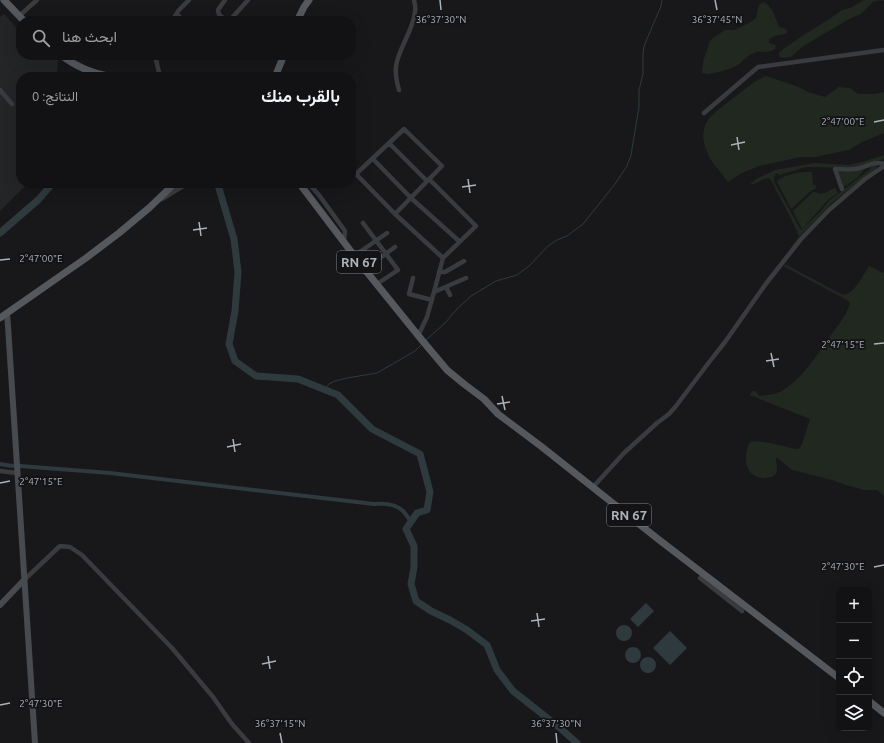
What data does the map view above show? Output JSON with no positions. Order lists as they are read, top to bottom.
{
  "streets": {
    "main road": ["RN 67"]
  },
  "page": {
    "search": "ابحث هنا",
    "heading": ["بالقرب منك", "النتائج: 0"],
    "map_buttons": ["+", "−"]
  },
  "coordinates": [
    "36°37'30\"N",
    "36°37'45\"N",
    "2°47'00\"E",
    "2°47'15\"E",
    "2°47'30\"E",
    "36°37'15\"N"
  ]
}
